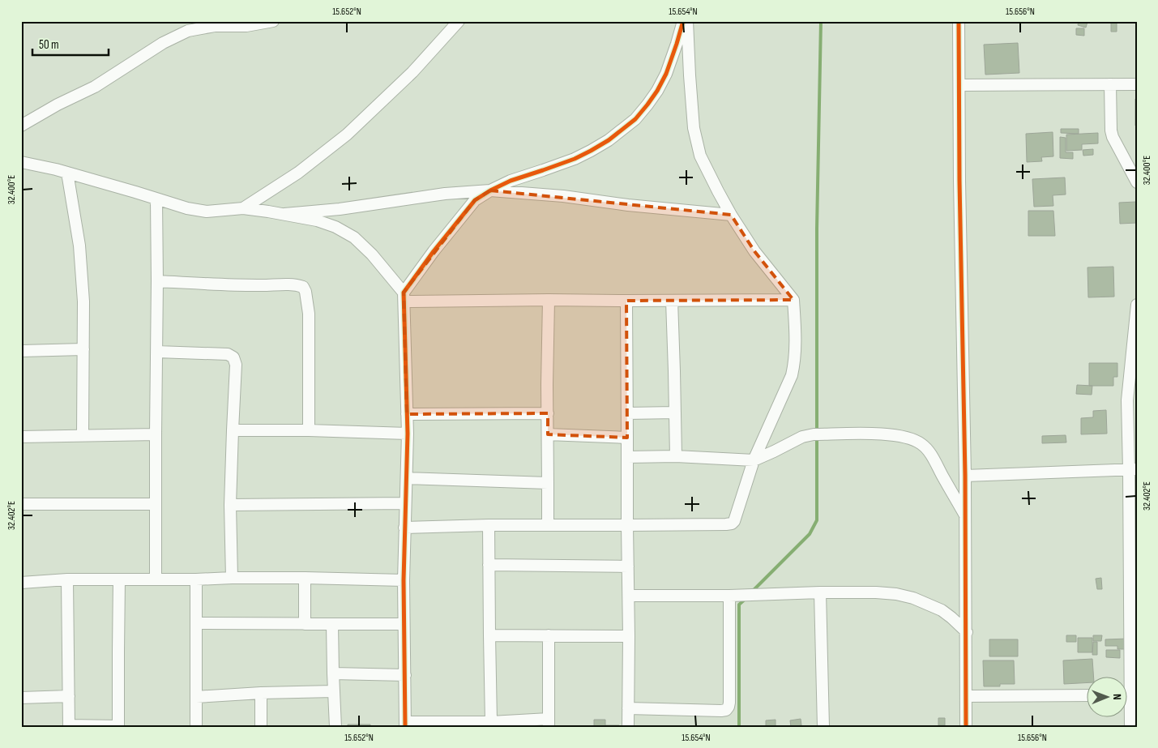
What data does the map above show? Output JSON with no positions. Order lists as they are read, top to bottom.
{
  "scale_bar": "50 m",
  "north": "right",
  "coordinates": [
    "15.652°N",
    "15.654°N",
    "15.656°N",
    "32.400°E",
    "32.402°E"
  ]
}
